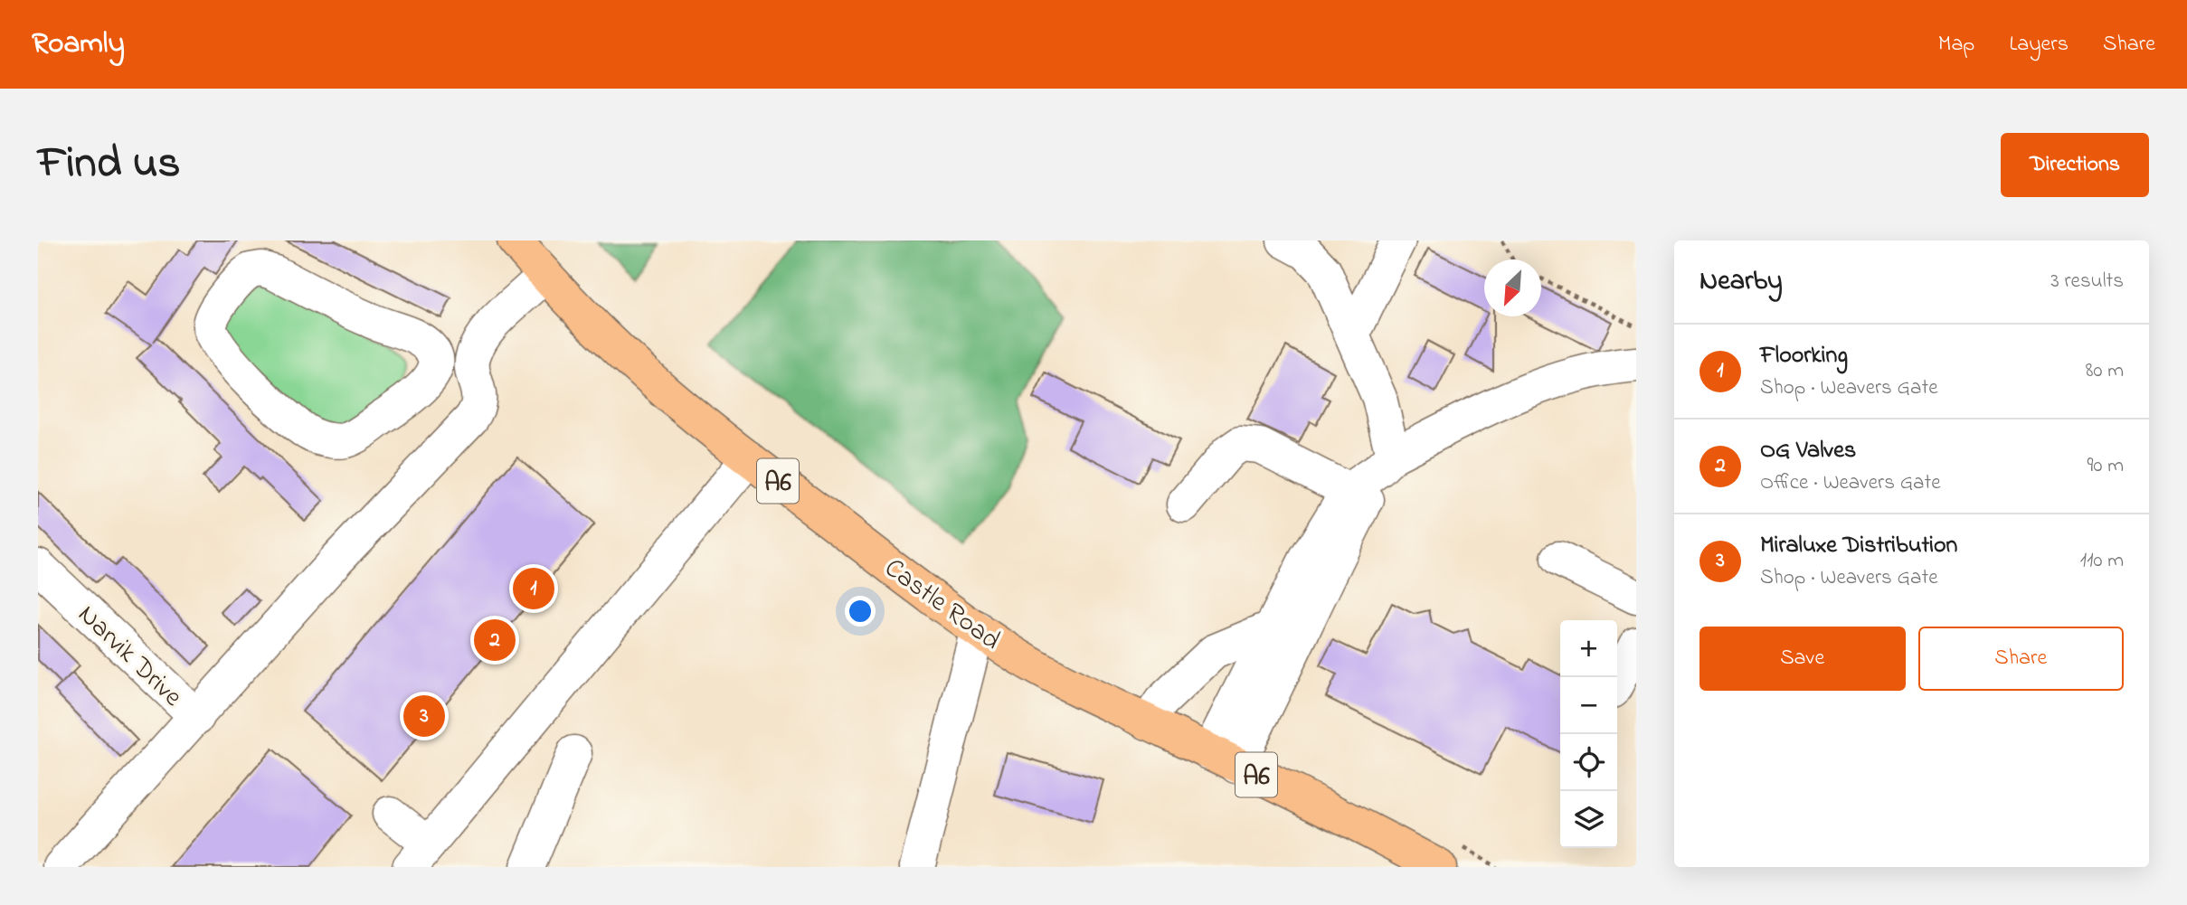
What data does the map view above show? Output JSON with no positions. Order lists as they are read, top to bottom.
{
  "streets": {
    "main road": ["A6", "Castle Road"],
    "street": ["Narvik Drive"]
  },
  "north": "bottom left",
  "page": {
    "header": "Roamly",
    "nav": ["Map", "Layers", "Share"],
    "title": "Find us",
    "buttons": [
      "Directions",
      ["Save", "Share"]
    ],
    "heading": ["Nearby", "3 results"],
    "list": [
      {
        "mark": "1",
        "name": "Floorking",
        "note": "Shop · Weavers Gate",
        "value": "80 m"
      },
      {
        "mark": "2",
        "name": "OG Valves",
        "note": "Office · Weavers Gate",
        "value": "90 m"
      },
      {
        "mark": "3",
        "name": "Miraluxe Distribution",
        "note": "Shop · Weavers Gate",
        "value": "110 m"
      }
    ],
    "pins": ["1", "2", "3"],
    "map_buttons": ["+", "−"]
  }
}
